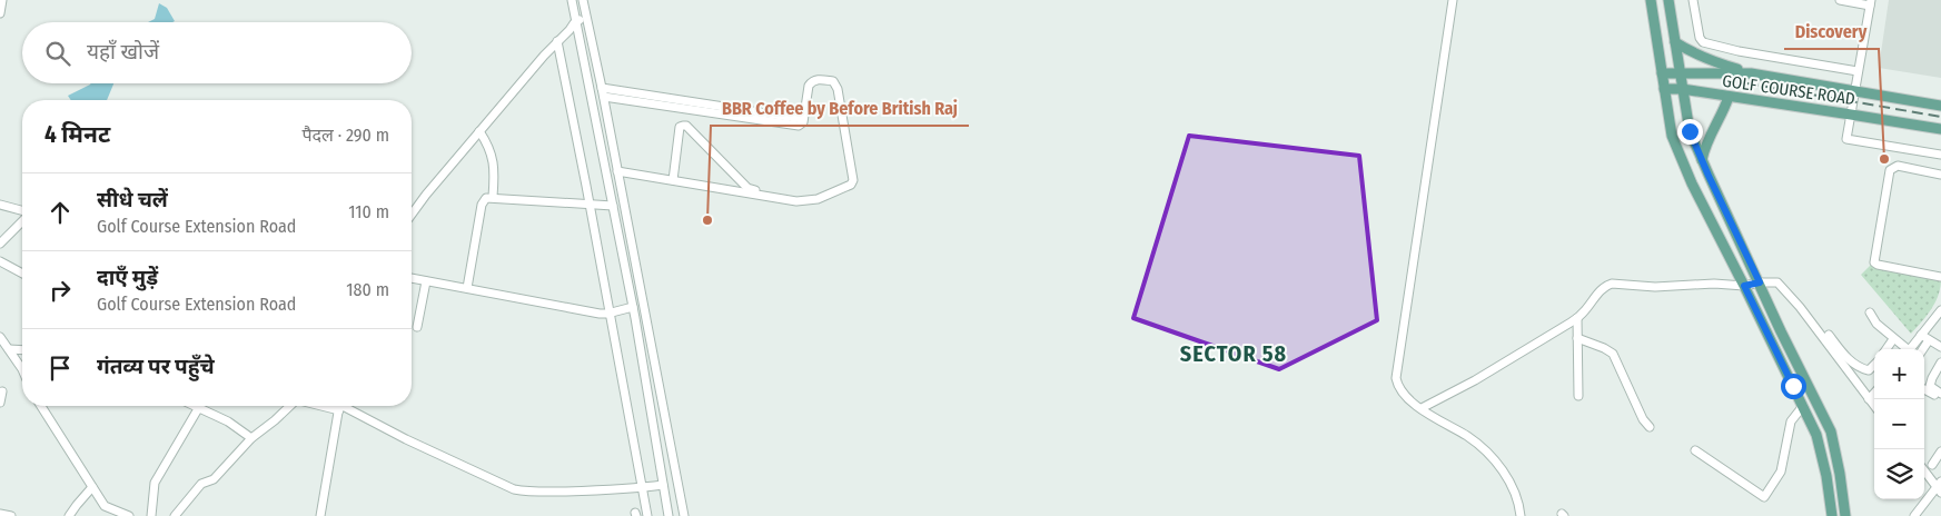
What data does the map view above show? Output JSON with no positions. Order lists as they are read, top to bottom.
{
  "streets": {
    "main road": ["GOLF COURSE ROAD"]
  },
  "districts": ["SECTOR 58"],
  "places": ["Discovery", "BBR Coffee by Before British Raj"],
  "page": {
    "search": "यहाँ खोजें",
    "heading": ["4 मिनट", "पैदल · 290 m"],
    "list": [
      ["सीधे चलें", "Golf Course Extension Road", "110 m"],
      ["दाएँ मुड़ें", "Golf Course Extension Road", "180 m"],
      "गंतव्य पर पहुँचे"
    ],
    "map_buttons": ["+", "−"]
  }
}
